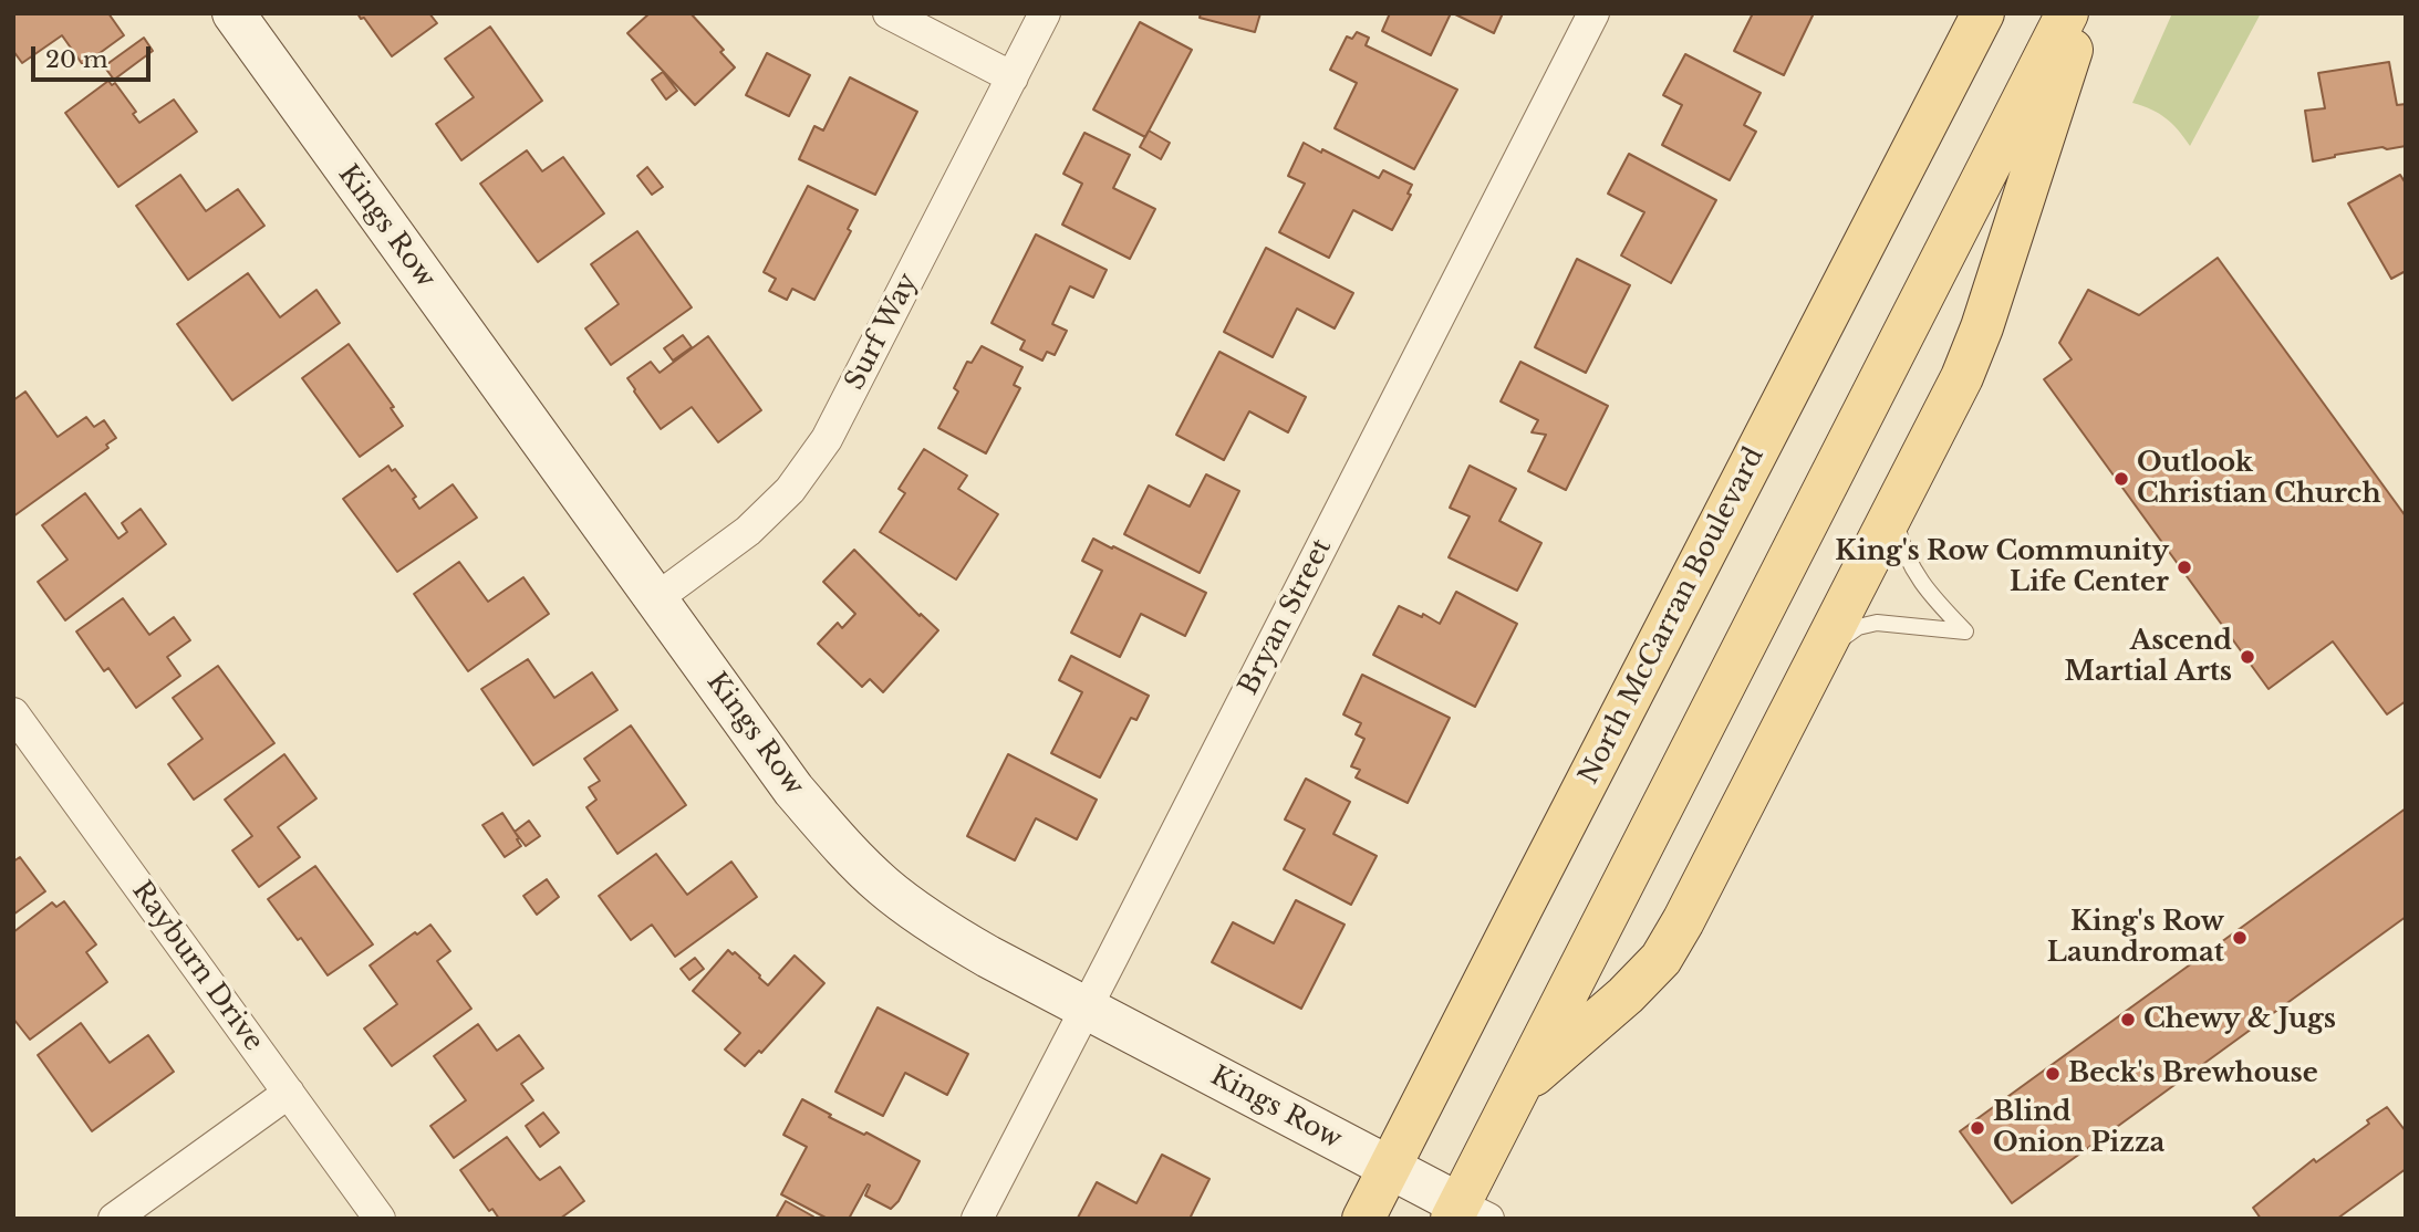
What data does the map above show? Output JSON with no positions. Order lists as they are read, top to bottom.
{
  "streets": {
    "main road": ["Kings Row", "North McCarran Boulevard"],
    "street": ["Surf Way", "Bryan Street", "Rayburn Drive"]
  },
  "crossings": [
    ["Kings Row", "Surf Way"],
    ["Kings Row", "North McCarran Boulevard"],
    ["Kings Row", "Bryan Street"]
  ],
  "places": [
    "Outlook Christian Church",
    "King's Row Community Life Center",
    "Ascend Martial Arts",
    "King's Row Laundromat",
    "Chewy & Jugs",
    "Beck's Brewhouse",
    "Blind Onion Pizza"
  ],
  "scale_bar": "20 m"
}
